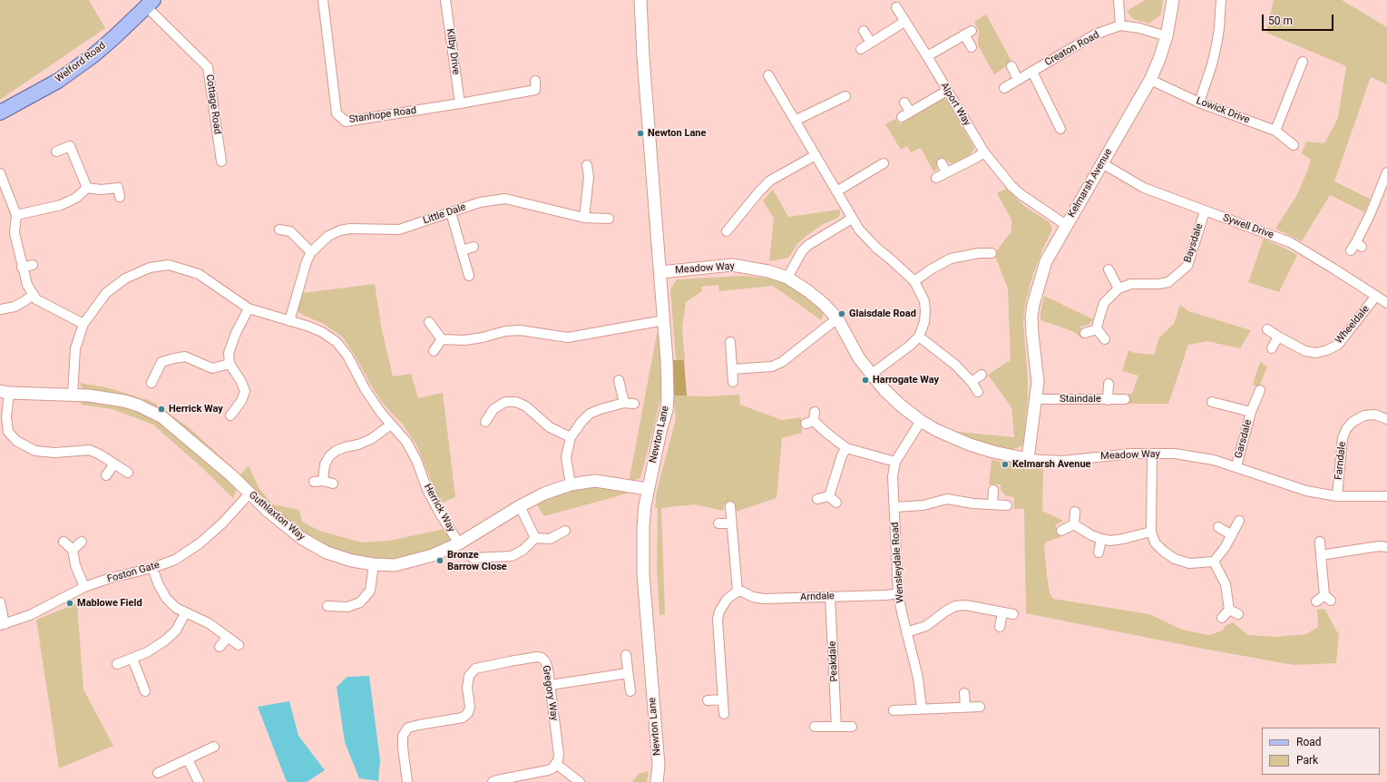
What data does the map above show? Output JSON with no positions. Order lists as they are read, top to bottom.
{
  "streets": {
    "main road": ["Welford Road"],
    "street": [
      "Creaton Road",
      "Kilby Drive",
      "Cottage Road",
      "Alport Way",
      "Lowick Drive",
      "Stanhope Road",
      "Kelmarsh Avenue",
      "Little Dale",
      "Sywell Drive",
      "Baysdale",
      "Meadow Way",
      "Wheeldale",
      "Staindale",
      "Newton Lane",
      "Garsdale",
      "Farndale",
      "Herrick Way",
      "Guthlaxton Way",
      "Wensleydale Road",
      "Foston Gate",
      "Arndale",
      "Peakdale",
      "Gregory Way"
    ]
  },
  "crossings": [
    ["Creaton Road", "Kelmarsh Avenue"],
    ["Kilby Drive", "Stanhope Road"],
    ["Welford Road", "Cottage Road"],
    ["Alport Way", "Kelmarsh Avenue"],
    ["Lowick Drive", "Kelmarsh Avenue"],
    ["Kelmarsh Avenue", "Sywell Drive"],
    ["Kelmarsh Avenue", "Meadow Way"],
    ["Kelmarsh Avenue", "Staindale"],
    ["Little Dale", "Herrick Way"],
    ["Sywell Drive", "Baysdale"],
    ["Sywell Drive", "Wheeldale"],
    ["Meadow Way", "Newton Lane"],
    ["Meadow Way", "Garsdale"],
    ["Meadow Way", "Farndale"],
    ["Meadow Way", "Wensleydale Road"],
    ["Newton Lane", "Guthlaxton Way"],
    ["Herrick Way", "Guthlaxton Way"],
    ["Guthlaxton Way", "Foston Gate"],
    ["Wensleydale Road", "Arndale"],
    ["Arndale", "Peakdale"]
  ],
  "places": [
    "Newton Lane",
    "Glaisdale Road",
    "Harrogate Way",
    "Herrick Way",
    "Kelmarsh Avenue",
    "Bronze Barrow Close",
    "Mablowe Field"
  ],
  "legend": ["Road", "Park"],
  "scale_bar": "50 m"
}
